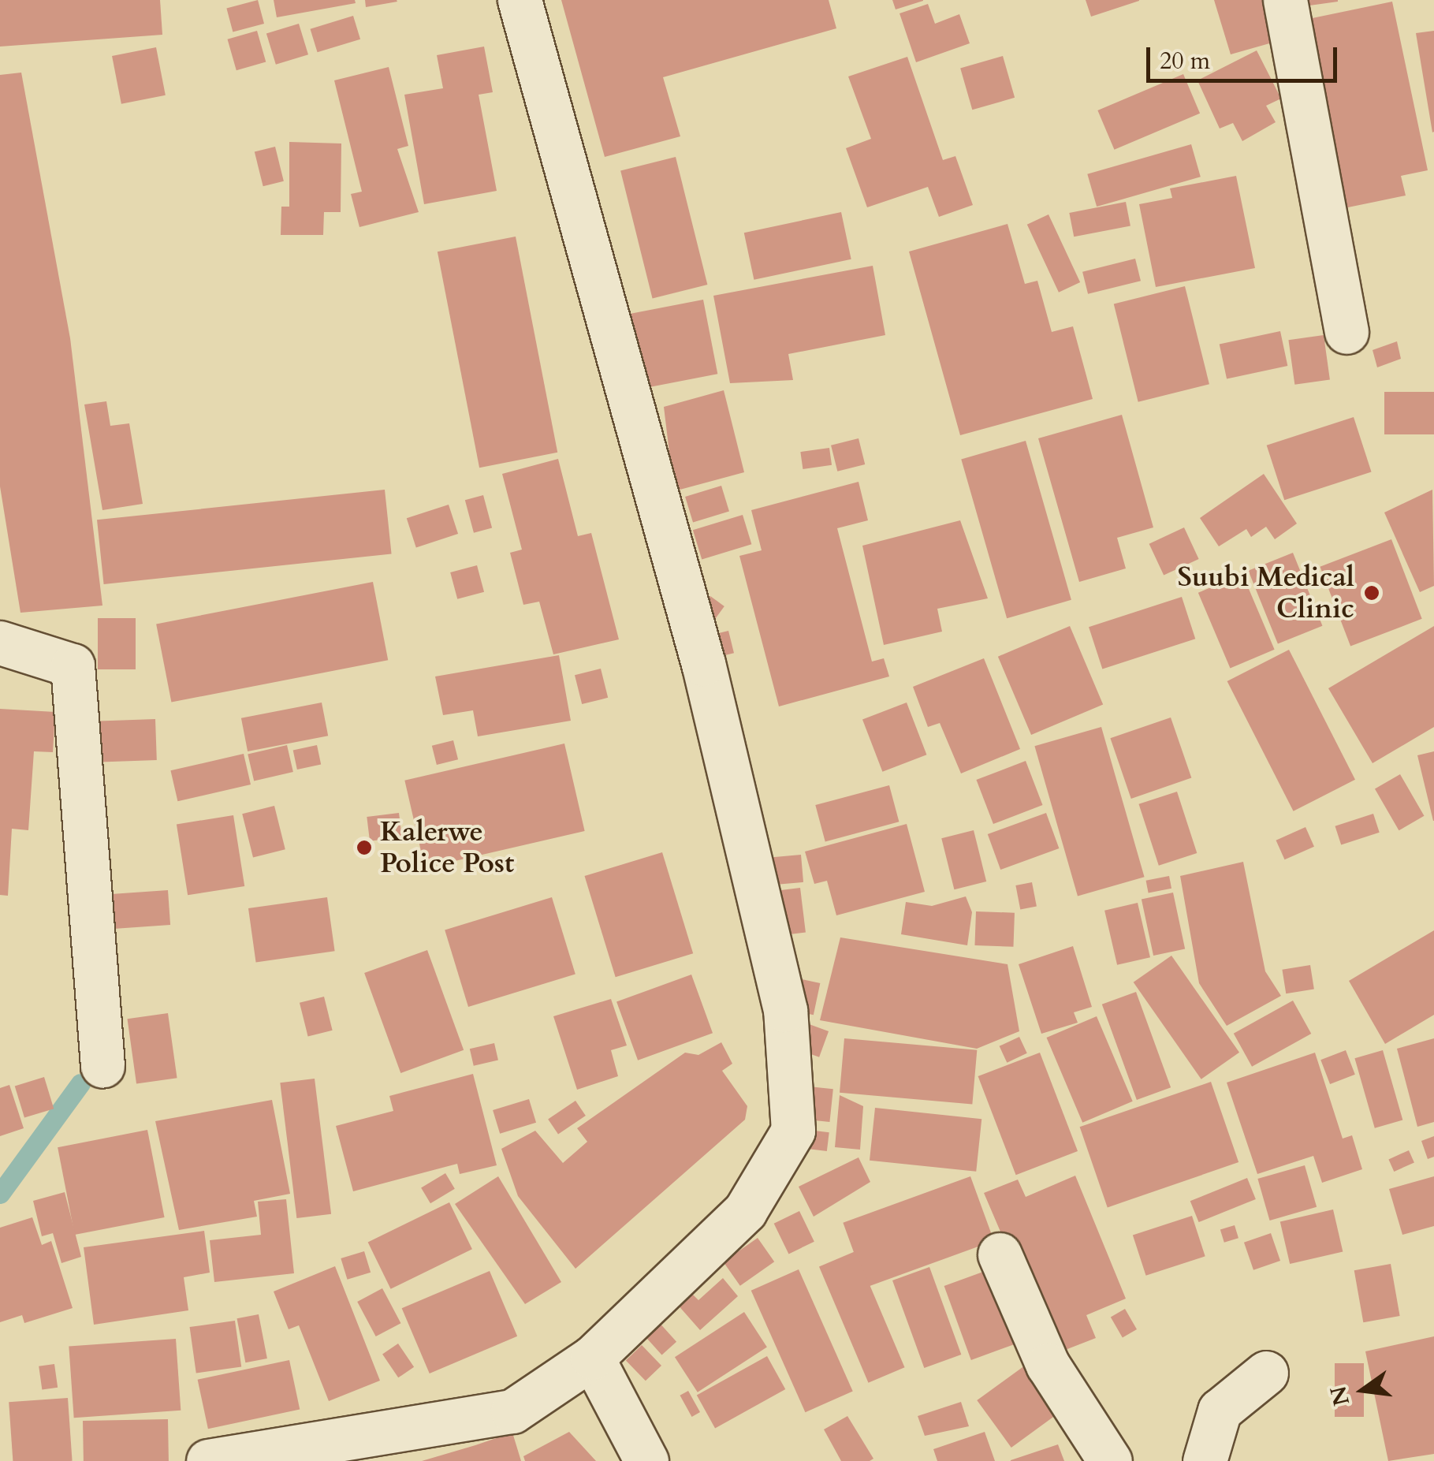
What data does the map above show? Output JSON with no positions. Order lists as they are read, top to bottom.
{
  "places": ["Suubi Medical Clinic", "Kalerwe Police Post"],
  "scale_bar": "20 m",
  "north": "left"
}
